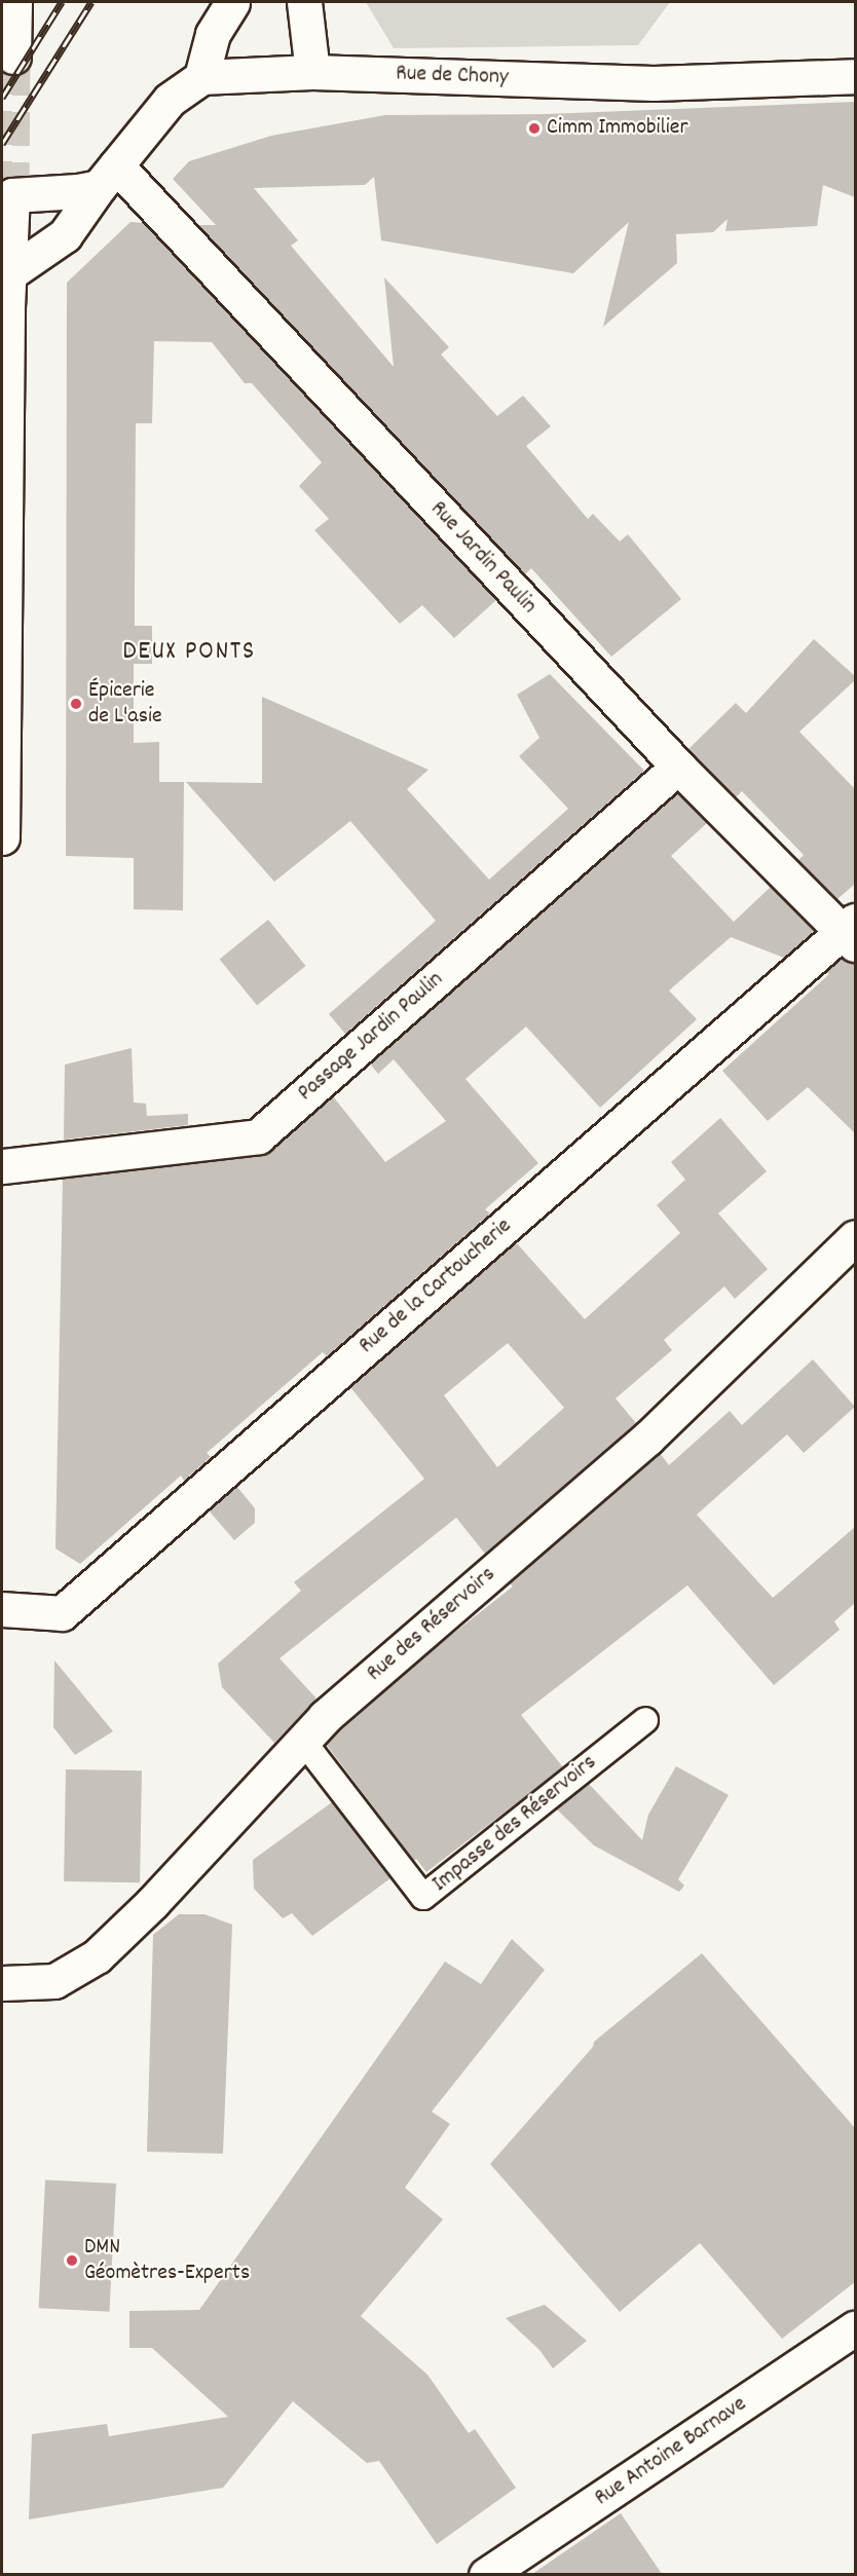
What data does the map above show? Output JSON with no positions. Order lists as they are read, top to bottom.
{
  "streets": {
    "street": [
      "Rue de Chony",
      "Rue Jardin Paulin",
      "Passage Jardin Paulin",
      "Rue de la Cartoucherie",
      "Rue des Réservoirs",
      "Rue Antoine Barnave"
    ],
    "lane": ["Impasse des Réservoirs"]
  },
  "crossings": [
    ["Rue Jardin Paulin", "Passage Jardin Paulin"],
    ["Rue Jardin Paulin", "Rue de la Cartoucherie"],
    ["Rue des Réservoirs", "Impasse des Réservoirs"]
  ],
  "districts": ["DEUX PONTS"],
  "places": ["Cimm Immobilier", "Épicerie de L'asie", "DMN Géomètres-Experts"]
}
